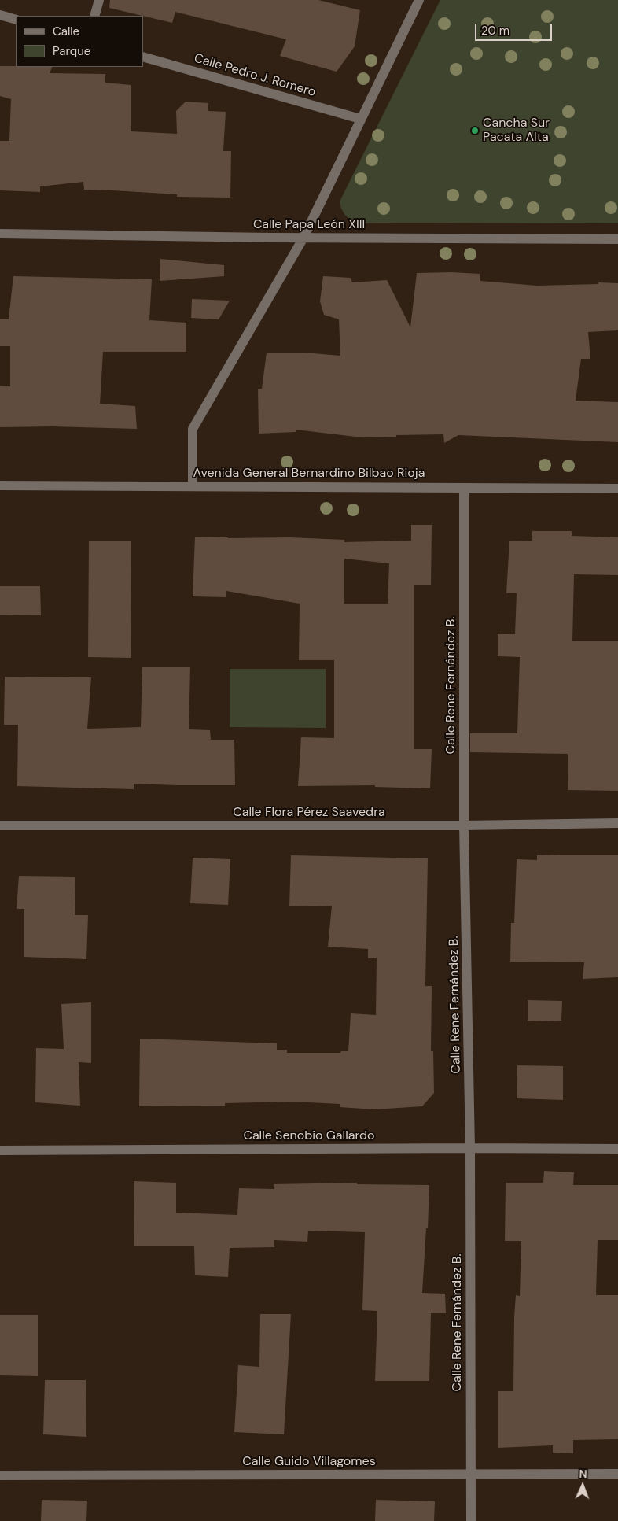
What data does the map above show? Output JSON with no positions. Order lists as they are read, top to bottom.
{
  "streets": {
    "street": [
      "Calle Pedro J. Romero",
      "Calle Papa León XIII",
      "Avenida General Bernardino Bilbao Rioja",
      "Calle Rene Fernández B.",
      "Calle Flora Pérez Saavedra",
      "Calle Senobio Gallardo",
      "Calle Guido Villagomes"
    ]
  },
  "crossings": [
    ["Avenida General Bernardino Bilbao Rioja", "Calle Rene Fernández B."],
    ["Calle Rene Fernández B.", "Calle Flora Pérez Saavedra"],
    ["Calle Rene Fernández B.", "Calle Senobio Gallardo"],
    ["Calle Rene Fernández B.", "Calle Guido Villagomes"]
  ],
  "places": ["Cancha Sur Pacata Alta"],
  "legend": ["Calle", "Parque"],
  "scale_bar": "20 m",
  "north": "top"
}
